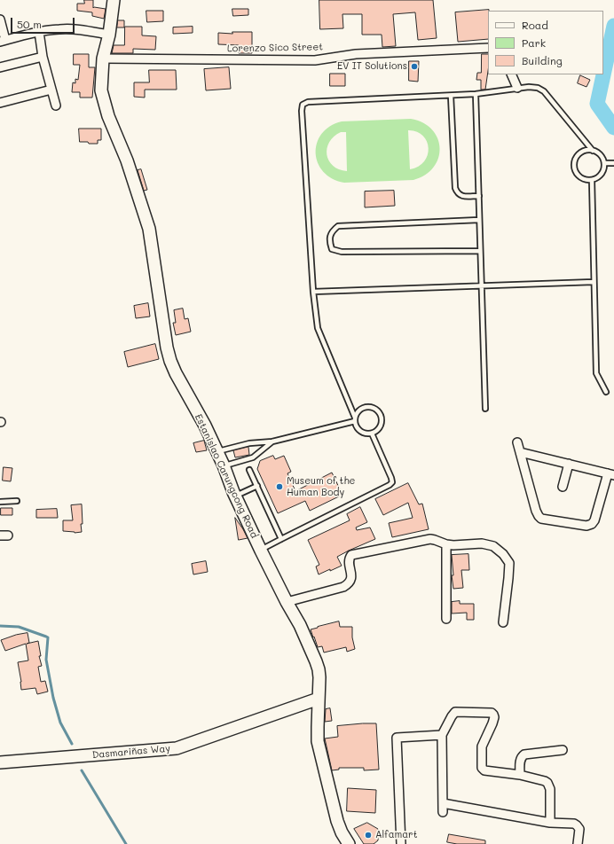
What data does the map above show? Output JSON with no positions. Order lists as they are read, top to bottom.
{
  "streets": {
    "street": ["Lorenzo Sico Street", "Estanislao Carungcong Road", "Dasmariñas Way"]
  },
  "crossings": [
    ["Lorenzo Sico Street", "Estanislao Carungcong Road"],
    ["Estanislao Carungcong Road", "Dasmariñas Way"]
  ],
  "places": ["EV IT Solutions", "Museum of the Human Body", "Alfamart"],
  "legend": ["Road", "Park", "Building"],
  "scale_bar": "50 m"
}
